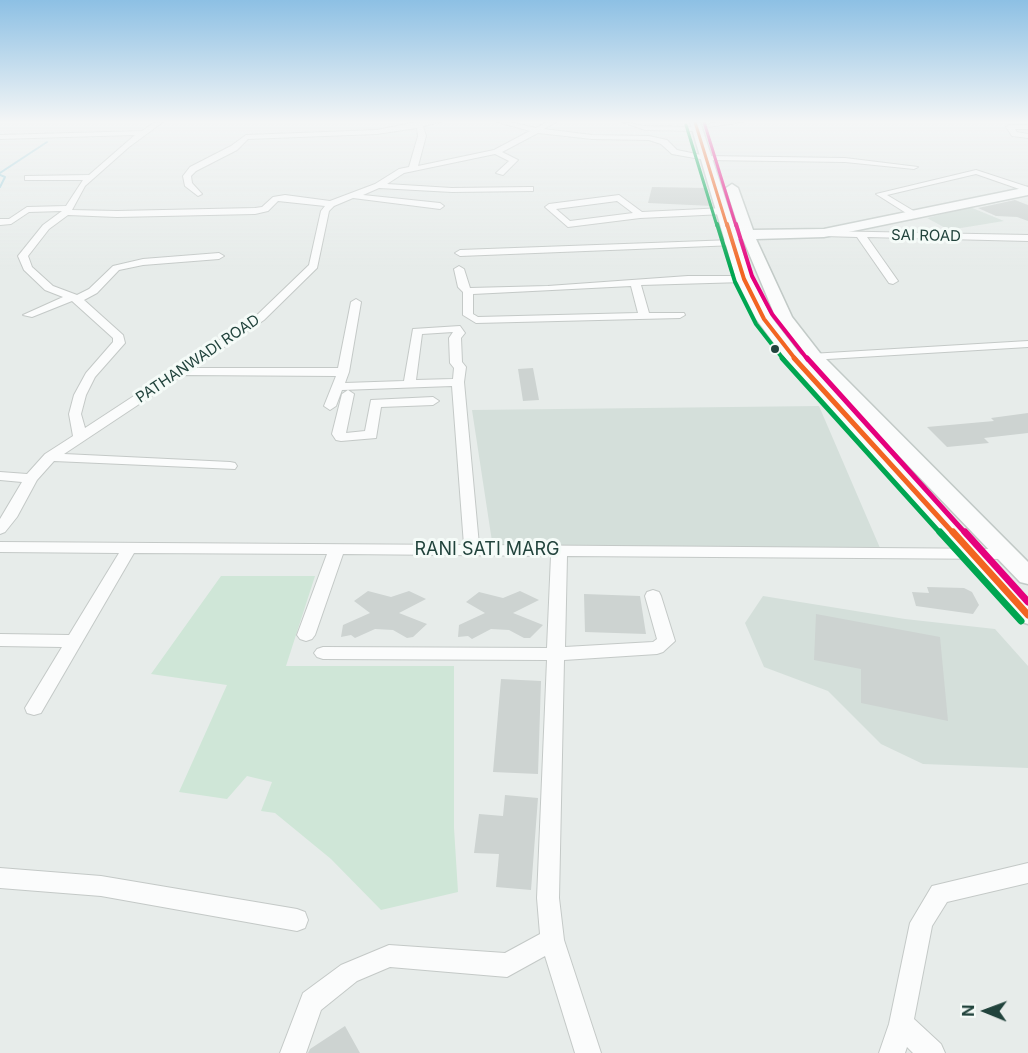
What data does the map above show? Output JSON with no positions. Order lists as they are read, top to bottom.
{
  "streets": {
    "street": ["SAI ROAD", "PATHANWADI ROAD", "RANI SATI MARG"]
  },
  "north": "left"
}
